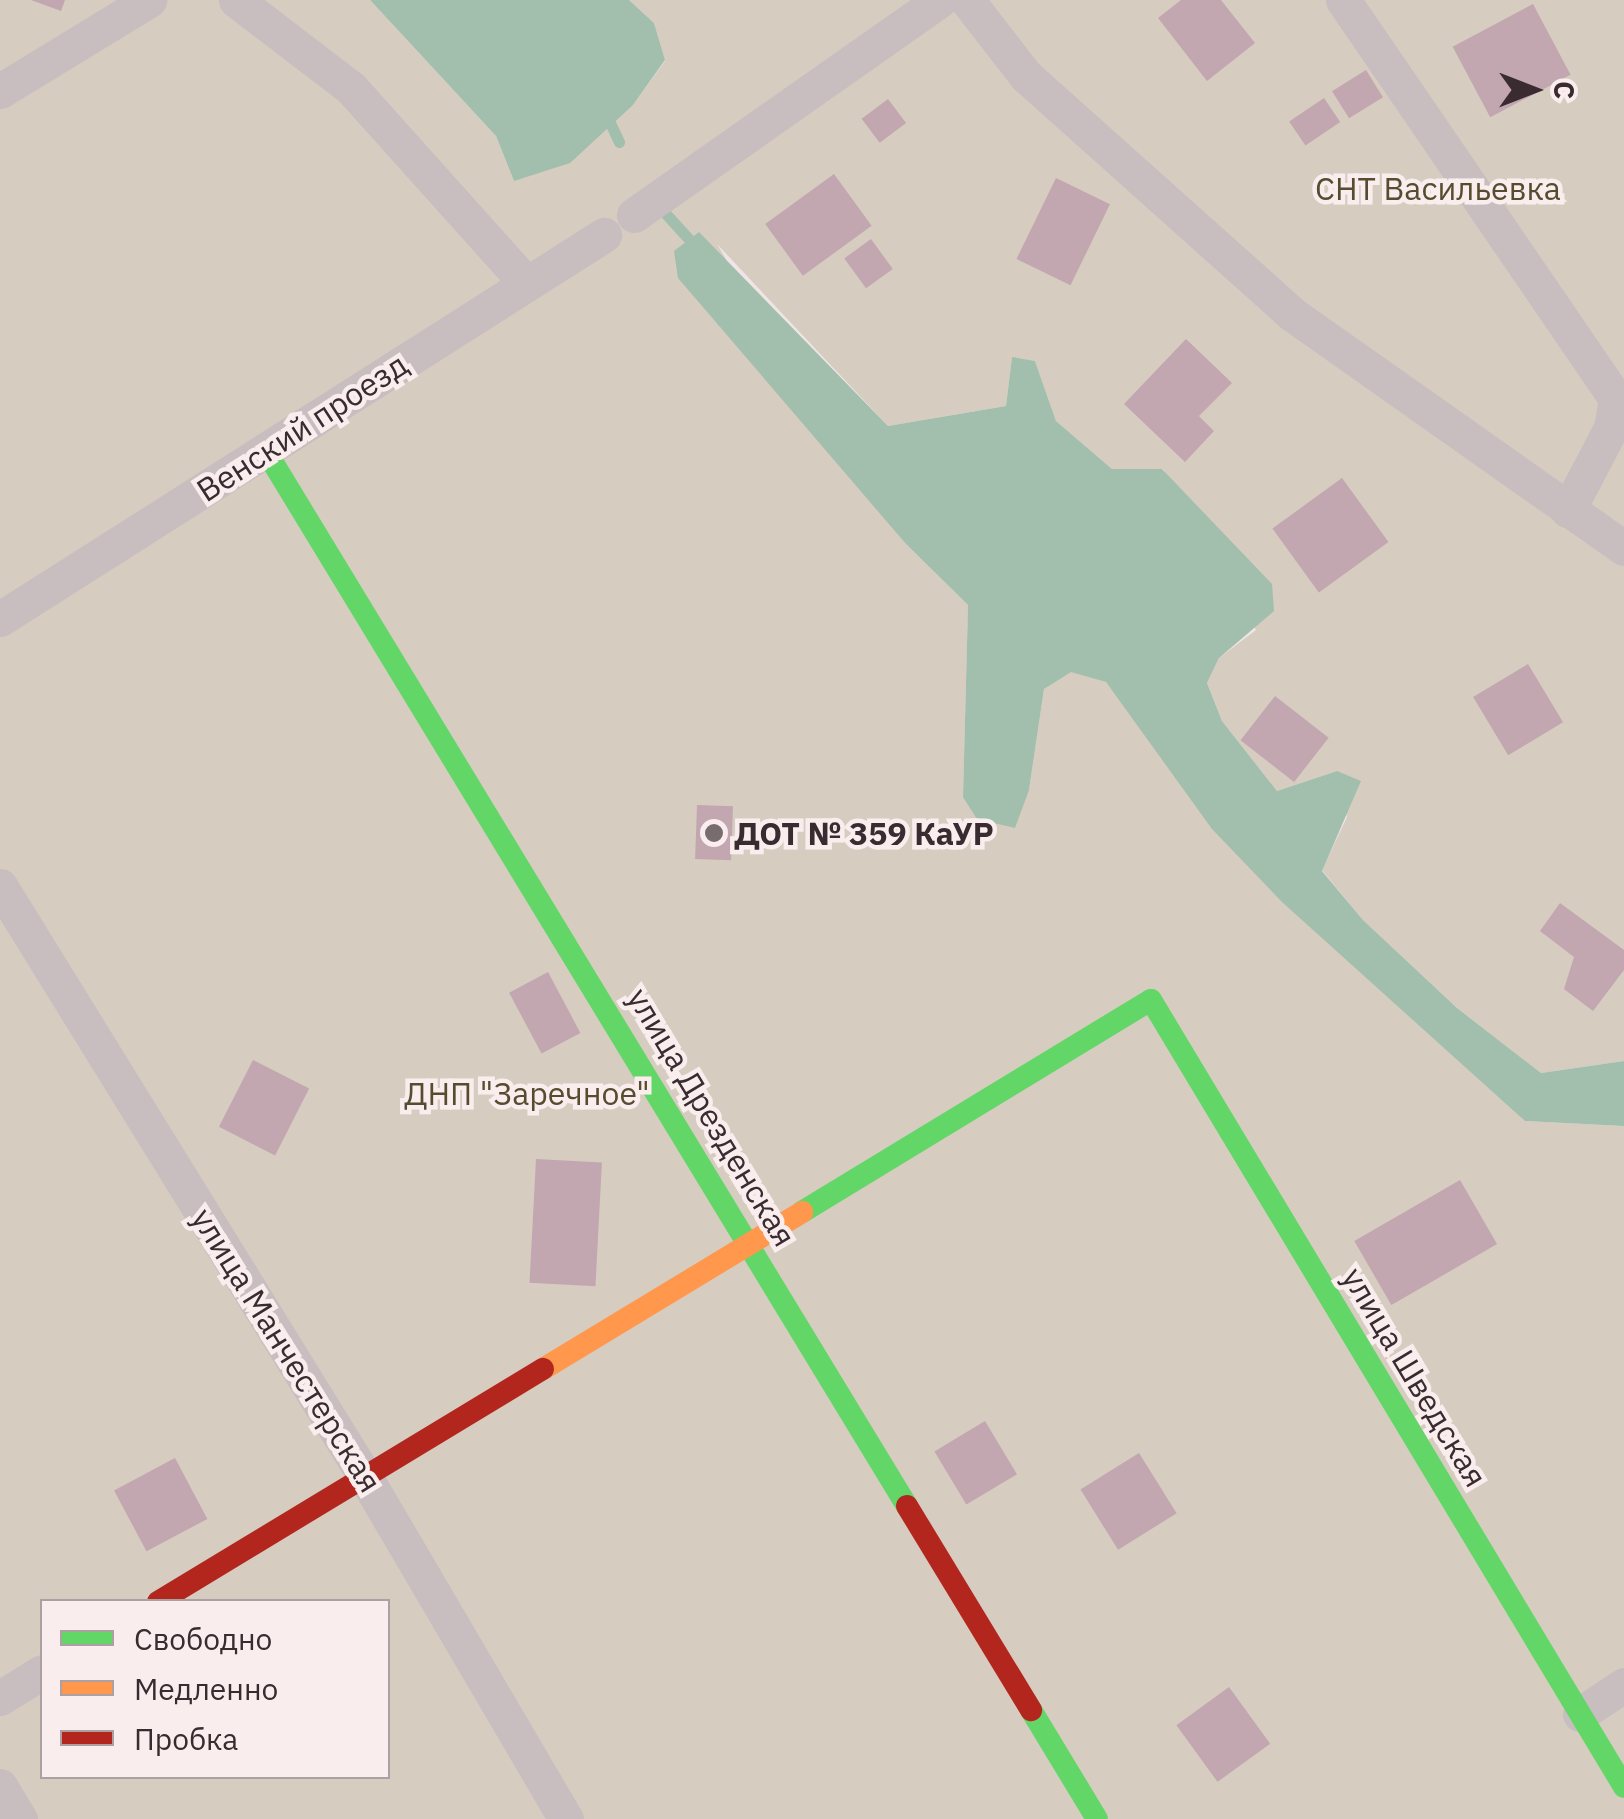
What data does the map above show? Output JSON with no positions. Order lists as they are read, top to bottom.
{
  "streets": {
    "street": [
      "Венский проезд",
      "улица Дрезденская",
      "улица Манчестерская",
      "улица Шведская"
    ]
  },
  "crossings": [
    ["Венский проезд", "улица Дрезденская"],
    ["улица Дрезденская", "улица Шведская"]
  ],
  "parks": ["СНТ Васильевка", "ДНП \"Заречное\""],
  "places": ["ДОТ № 359 КаУР"],
  "legend": ["Свободно", "Медленно", "Пробка"],
  "north": "right"
}
